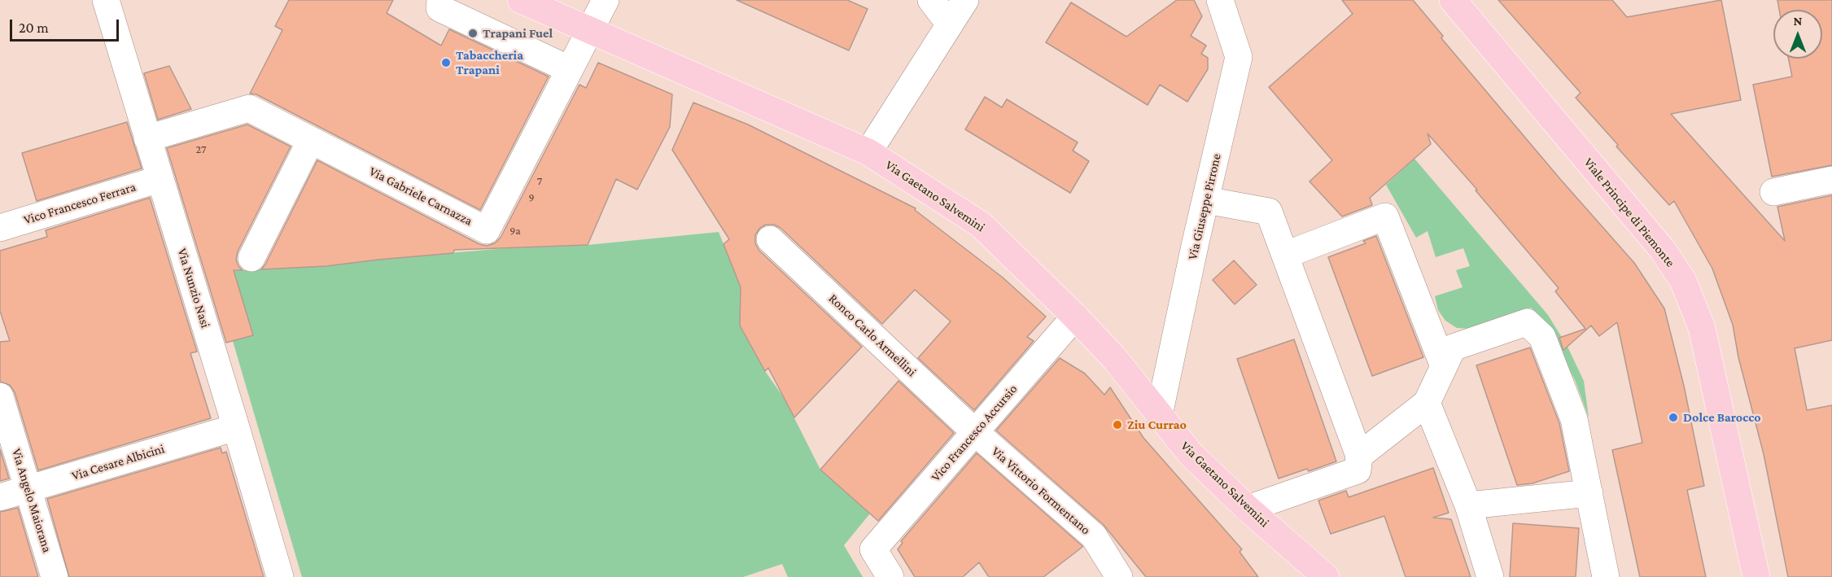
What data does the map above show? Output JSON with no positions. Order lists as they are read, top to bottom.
{
  "streets": {
    "main road": ["Via Gaetano Salvemini", "Viale Principe di Piemonte"],
    "street": [
      "Via Gabriele Carnazza",
      "Vico Francesco Ferrara",
      "Via Giuseppe Pirrone",
      "Via Nunzio Nasi",
      "Ronco Carlo Armellini",
      "Vico Francesco Accursio",
      "Via Cesare Albicini",
      "Via Vittorio Formentano",
      "Via Angelo Maiorana"
    ]
  },
  "crossings": [
    ["Via Gabriele Carnazza", "Via Gaetano Salvemini"],
    ["Via Gabriele Carnazza", "Via Nunzio Nasi"],
    ["Via Gaetano Salvemini", "Via Giuseppe Pirrone"],
    ["Via Gaetano Salvemini", "Vico Francesco Accursio"],
    ["Vico Francesco Ferrara", "Via Nunzio Nasi"],
    ["Via Nunzio Nasi", "Via Cesare Albicini"],
    ["Ronco Carlo Armellini", "Vico Francesco Accursio"],
    ["Ronco Carlo Armellini", "Via Vittorio Formentano"],
    ["Vico Francesco Accursio", "Via Vittorio Formentano"],
    ["Via Cesare Albicini", "Via Angelo Maiorana"]
  ],
  "places": [
    "Trapani Fuel",
    "Tabaccheria Trapani",
    "Dolce Barocco",
    "Ziu Currao"
  ],
  "house_numbers": [
    "27",
    "7",
    "9",
    "9a"
  ],
  "scale_bar": "20 m",
  "north": "top"
}
